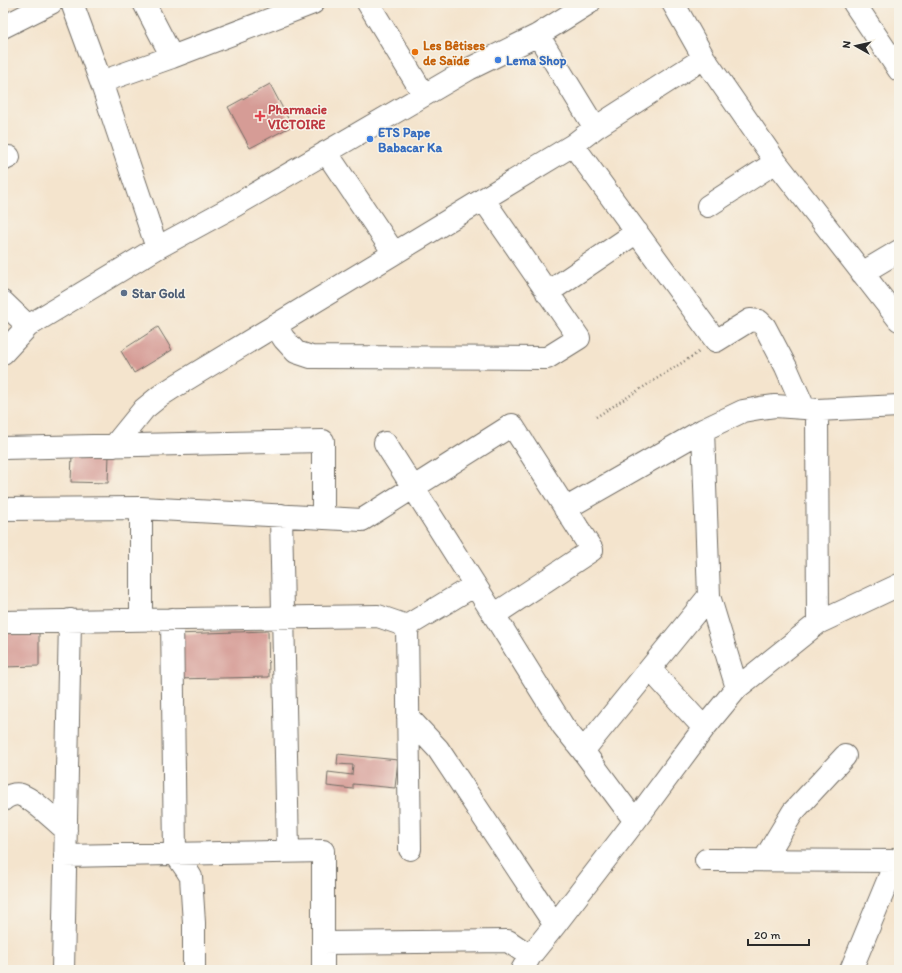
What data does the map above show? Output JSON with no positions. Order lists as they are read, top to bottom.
{
  "places": {
    "other": [
      "Les Bêtises de Saïde",
      "Lema Shop",
      "ETS Pape Babacar Ka",
      "Star Gold"
    ],
    "health": ["Pharmacie VICTOIRE"]
  },
  "scale_bar": "20 m",
  "north": "left"
}
